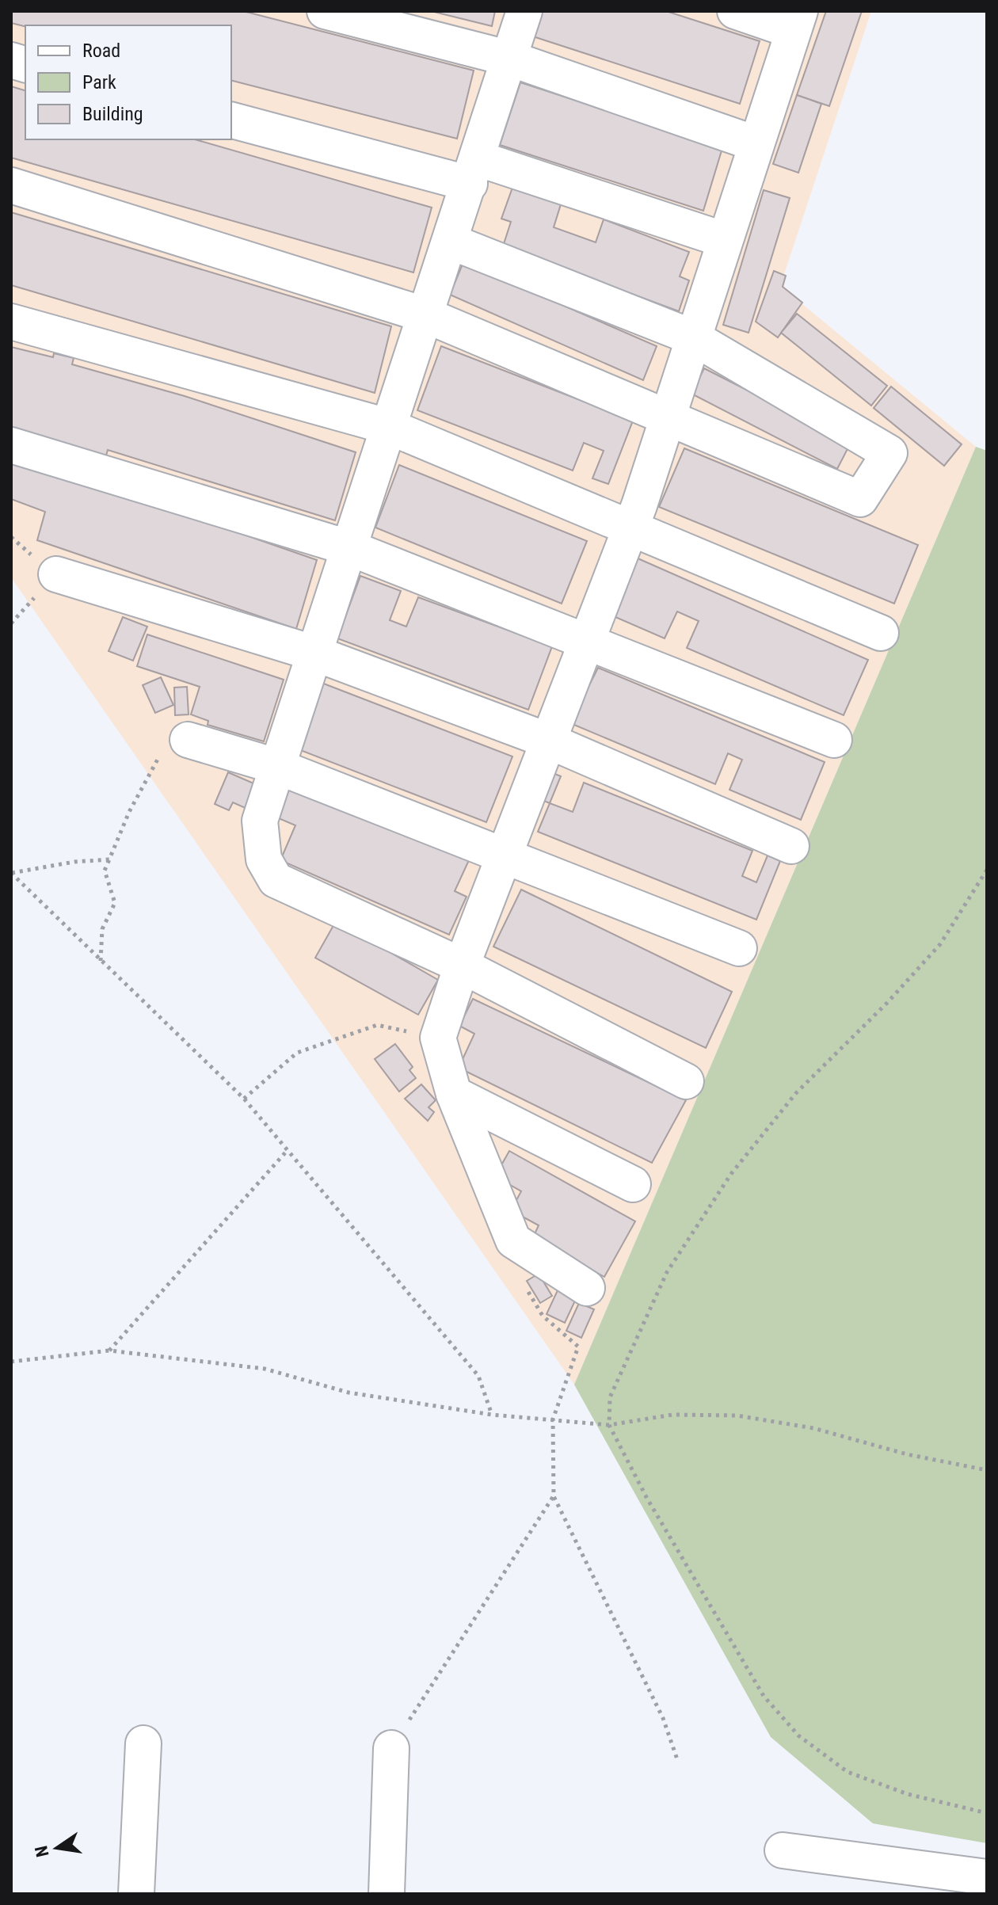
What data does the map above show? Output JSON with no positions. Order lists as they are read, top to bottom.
{
  "legend": ["Road", "Park", "Building"],
  "north": "left"
}
